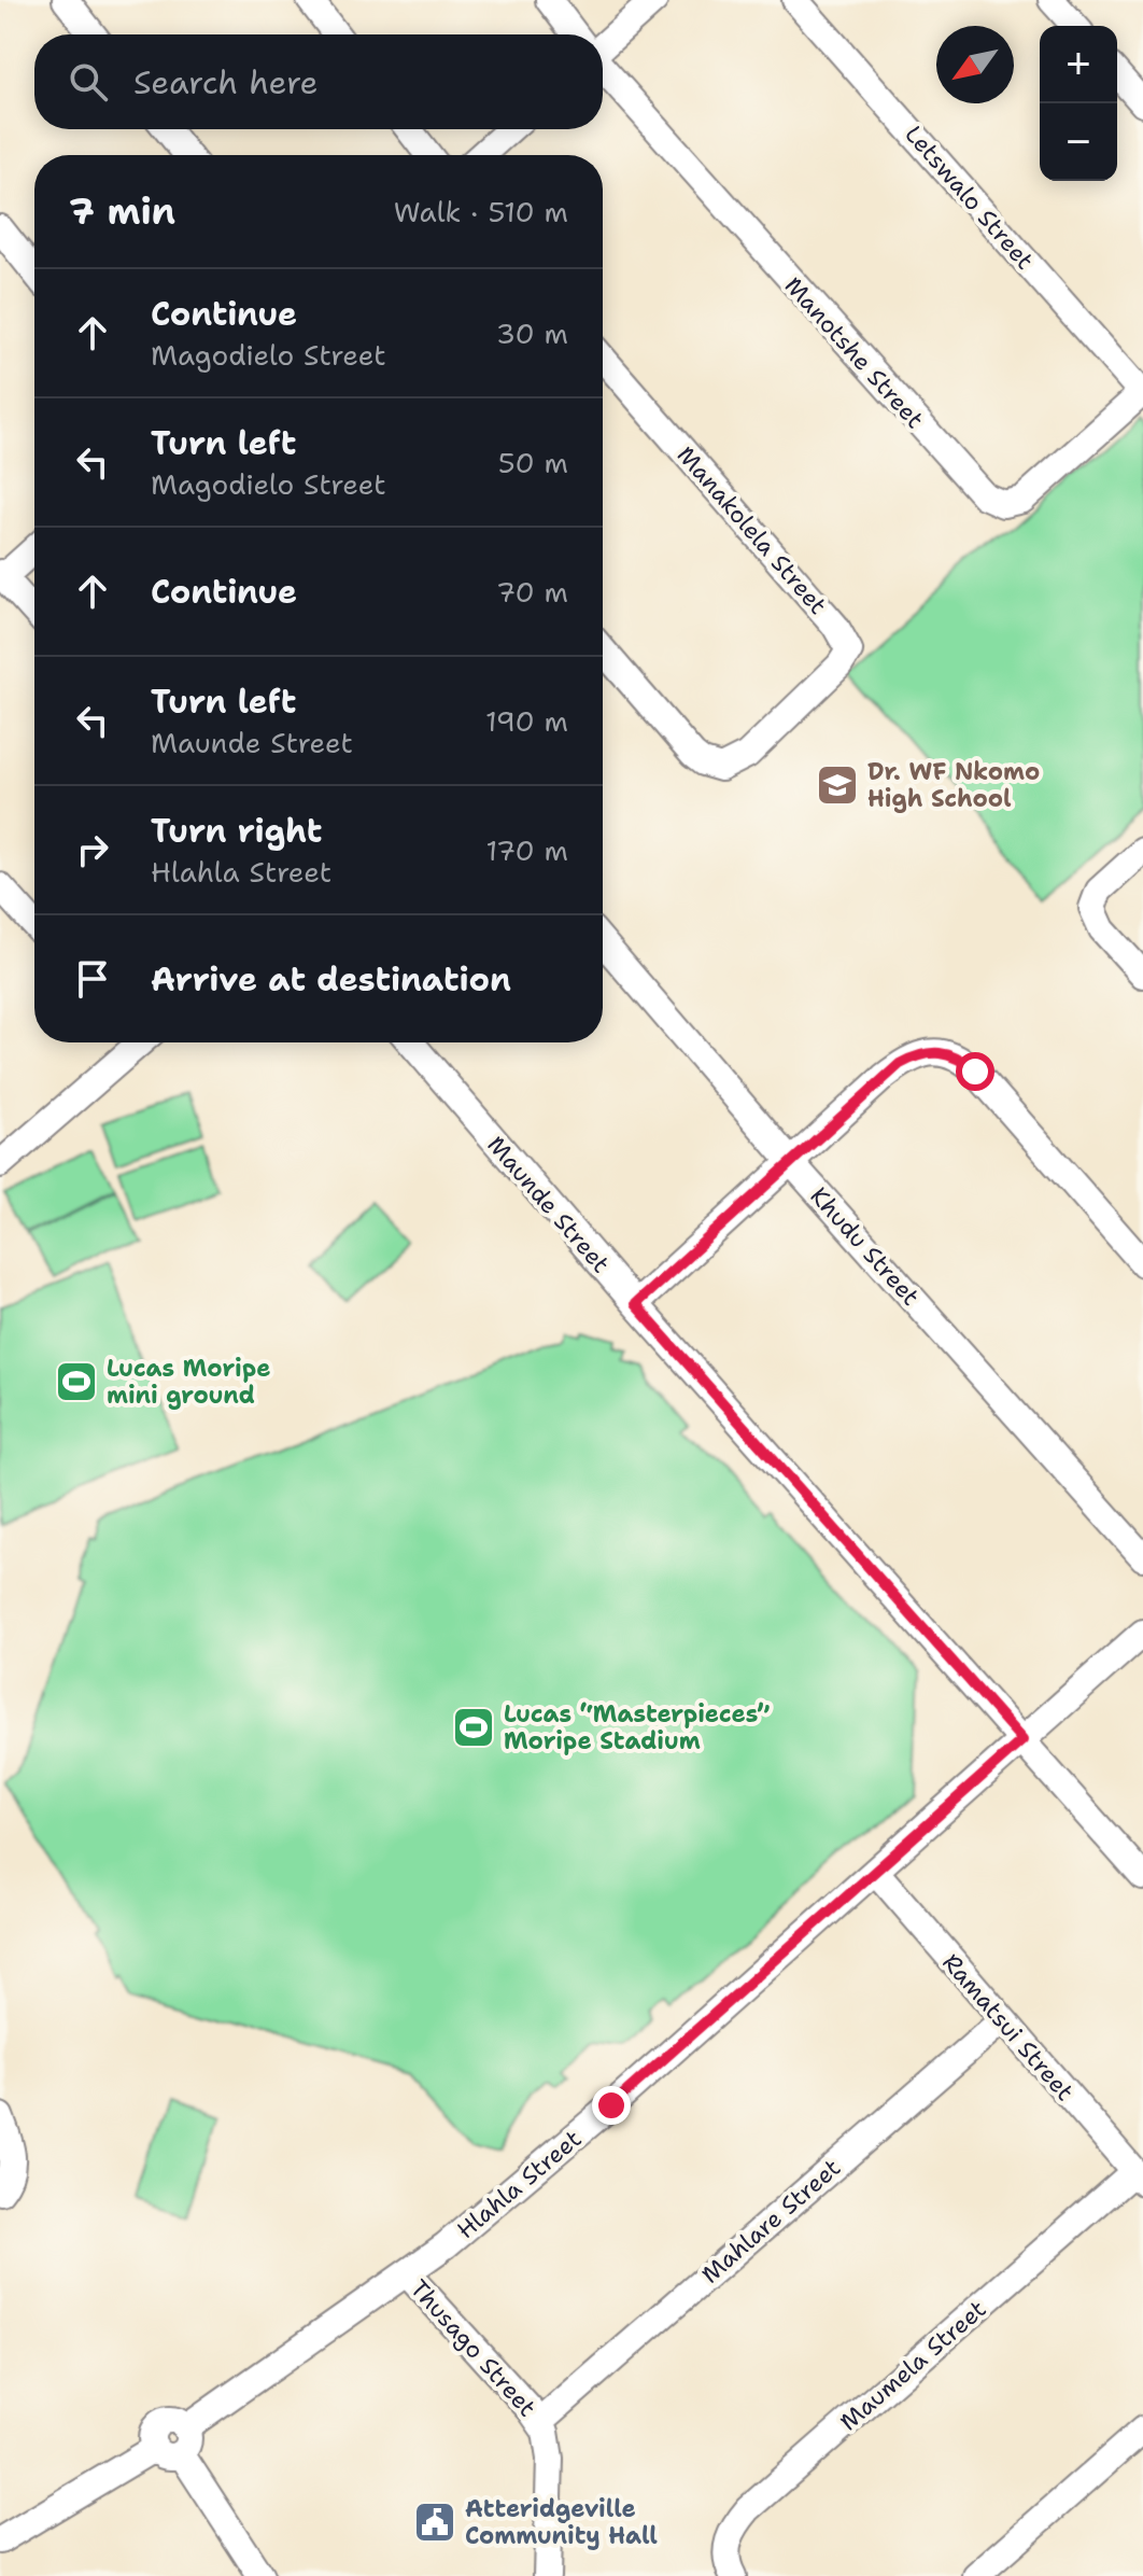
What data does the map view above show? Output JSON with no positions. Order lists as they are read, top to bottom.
{
  "streets": {
    "street": [
      "Letswalo Street",
      "Manotshe Street",
      "Manakolela Street",
      "Maunde Street",
      "Khudu Street",
      "Ramatsui Street",
      "Hlahla Street",
      "Mahlare Street",
      "Thusago Street",
      "Maumela Street"
    ]
  },
  "crossings": [
    ["Letswalo Street", "Manotshe Street"],
    ["Maunde Street", "Hlahla Street"],
    ["Ramatsui Street", "Hlahla Street"],
    ["Ramatsui Street", "Mahlare Street"],
    ["Ramatsui Street", "Maumela Street"],
    ["Hlahla Street", "Thusago Street"],
    ["Mahlare Street", "Thusago Street"]
  ],
  "places": {
    "school or university": ["Dr. WF Nkomo High School"],
    "sports": ["Lucas Moripe mini ground", "Lucas “Masterpieces” Moripe Stadium"],
    "public building": ["Atteridgeville Community Hall"]
  },
  "north": "bottom left",
  "page": {
    "map_buttons": ["+", "−"],
    "search": "Search here",
    "heading": ["7 min", "Walk · 510 m"],
    "list": [
      ["Continue", "Magodielo Street", "30 m"],
      ["Turn left", "Magodielo Street", "50 m"],
      ["Continue", "70 m"],
      ["Turn left", "Maunde Street", "190 m"],
      ["Turn right", "Hlahla Street", "170 m"],
      "Arrive at destination"
    ]
  }
}
